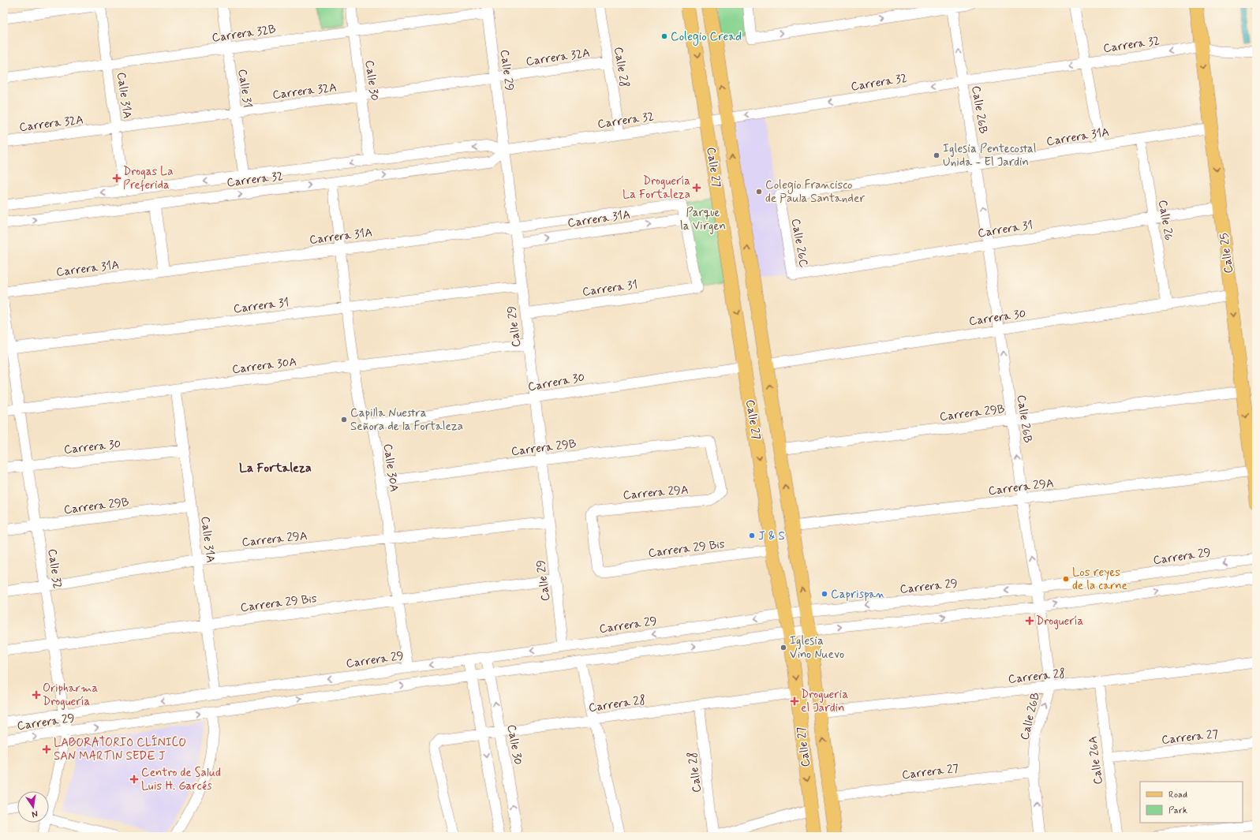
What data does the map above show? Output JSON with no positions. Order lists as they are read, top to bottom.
{
  "streets": {
    "main road": ["Calle 27", "Calle 25"],
    "street": [
      "Carrera 32B",
      "Carrera 32",
      "Carrera 32A",
      "Calle 28",
      "Calle 29",
      "Calle 30",
      "Calle 31",
      "Calle 31A",
      "Calle 26B",
      "Carrera 31A",
      "Calle 26",
      "Carrera 31",
      "Calle 26C",
      "Carrera 30",
      "Carrera 30A",
      "Carrera 29B",
      "Calle 30A",
      "Carrera 29A",
      "Carrera 29 Bis",
      "Carrera 29",
      "Calle 32",
      "Carrera 28",
      "Carrera 27",
      "Calle 26A"
    ]
  },
  "crossings": [
    ["Carrera 32B", "Calle 29"],
    ["Carrera 32B", "Calle 30"],
    ["Carrera 32B", "Calle 31"],
    ["Carrera 32B", "Calle 31A"],
    ["Carrera 32", "Calle 28"],
    ["Carrera 32", "Calle 29"],
    ["Carrera 32", "Calle 30"],
    ["Carrera 32", "Calle 31"],
    ["Carrera 32", "Calle 31A"],
    ["Carrera 32", "Calle 26B"],
    ["Carrera 32", "Calle 27"],
    ["Carrera 32", "Calle 25"],
    ["Carrera 32A", "Calle 28"],
    ["Carrera 32A", "Calle 29"],
    ["Carrera 32A", "Calle 30"],
    ["Carrera 32A", "Calle 31"],
    ["Carrera 32A", "Calle 31A"],
    ["Calle 28", "Carrera 28"],
    ["Calle 29", "Carrera 31A"],
    ["Calle 29", "Carrera 31"],
    ["Calle 29", "Carrera 30"],
    ["Calle 29", "Carrera 30A"],
    ["Calle 29", "Carrera 29B"],
    ["Calle 29", "Carrera 29A"],
    ["Calle 29", "Carrera 29 Bis"],
    ["Calle 29", "Carrera 29"],
    ["Calle 30", "Carrera 29"],
    ["Calle 30", "Carrera 28"],
    ["Calle 31A", "Carrera 30"],
    ["Calle 31A", "Carrera 30A"],
    ["Calle 31A", "Carrera 29B"],
    ["Calle 31A", "Carrera 29A"],
    ["Calle 31A", "Carrera 29 Bis"],
    ["Calle 31A", "Carrera 29"],
    ["Calle 26B", "Carrera 31A"],
    ["Calle 26B", "Carrera 31"],
    ["Calle 26B", "Carrera 30"],
    ["Calle 26B", "Carrera 29B"],
    ["Calle 26B", "Carrera 29A"],
    ["Calle 26B", "Carrera 29"],
    ["Calle 26B", "Carrera 28"],
    ["Calle 26B", "Carrera 27"],
    ["Carrera 31A", "Calle 26"],
    ["Carrera 31A", "Carrera 31"],
    ["Carrera 31A", "Calle 26C"],
    ["Carrera 31A", "Calle 25"],
    ["Calle 27", "Carrera 30"],
    ["Calle 27", "Carrera 29B"],
    ["Calle 27", "Carrera 29A"],
    ["Calle 27", "Carrera 29 Bis"],
    ["Calle 27", "Carrera 29"],
    ["Calle 27", "Carrera 28"],
    ["Calle 27", "Carrera 27"],
    ["Calle 26", "Carrera 31"],
    ["Calle 26", "Carrera 30"],
    ["Carrera 31", "Calle 26C"],
    ["Carrera 31", "Calle 25"],
    ["Carrera 31", "Calle 32"],
    ["Calle 25", "Carrera 30"],
    ["Calle 25", "Carrera 29B"],
    ["Calle 25", "Carrera 29A"],
    ["Carrera 30", "Calle 30A"],
    ["Carrera 30", "Calle 32"],
    ["Carrera 30A", "Calle 32"],
    ["Carrera 29B", "Calle 30A"],
    ["Carrera 29B", "Carrera 29A"],
    ["Carrera 29B", "Calle 32"],
    ["Calle 30A", "Carrera 29A"],
    ["Calle 30A", "Carrera 29 Bis"],
    ["Calle 30A", "Carrera 29"],
    ["Carrera 29A", "Carrera 29 Bis"],
    ["Carrera 29A", "Calle 32"],
    ["Carrera 29 Bis", "Calle 32"],
    ["Carrera 29", "Calle 32"],
    ["Carrera 28", "Calle 26A"],
    ["Carrera 27", "Calle 26A"]
  ],
  "one_way": ["Calle 26B", "Calle 25"],
  "districts": ["La Fortaleza"],
  "parks": ["Parque la Virgen"],
  "places": {
    "other": [
      "Colegio Cread",
      "Iglesia Pentecostal Unida - El Jardin",
      "Colegio Francisco de Paula Santander",
      "Capilla Nuestra Señora de la Fortaleza",
      "J & S",
      "Los reyes de la carne",
      "Caprispan",
      "Iglesia Vino Nuevo"
    ],
    "health": [
      "Drogas La Preferida",
      "Droguería La Fortaleza",
      "Droguería",
      "Oripharma Droguería",
      "Drogueria el Jardin",
      "LABORATORIO CLÍNICO SAN MARTIN SEDE J",
      "Centro de Salud Luis H. Garcés"
    ]
  },
  "legend": ["Road", "Park"],
  "north": "bottom"
}
